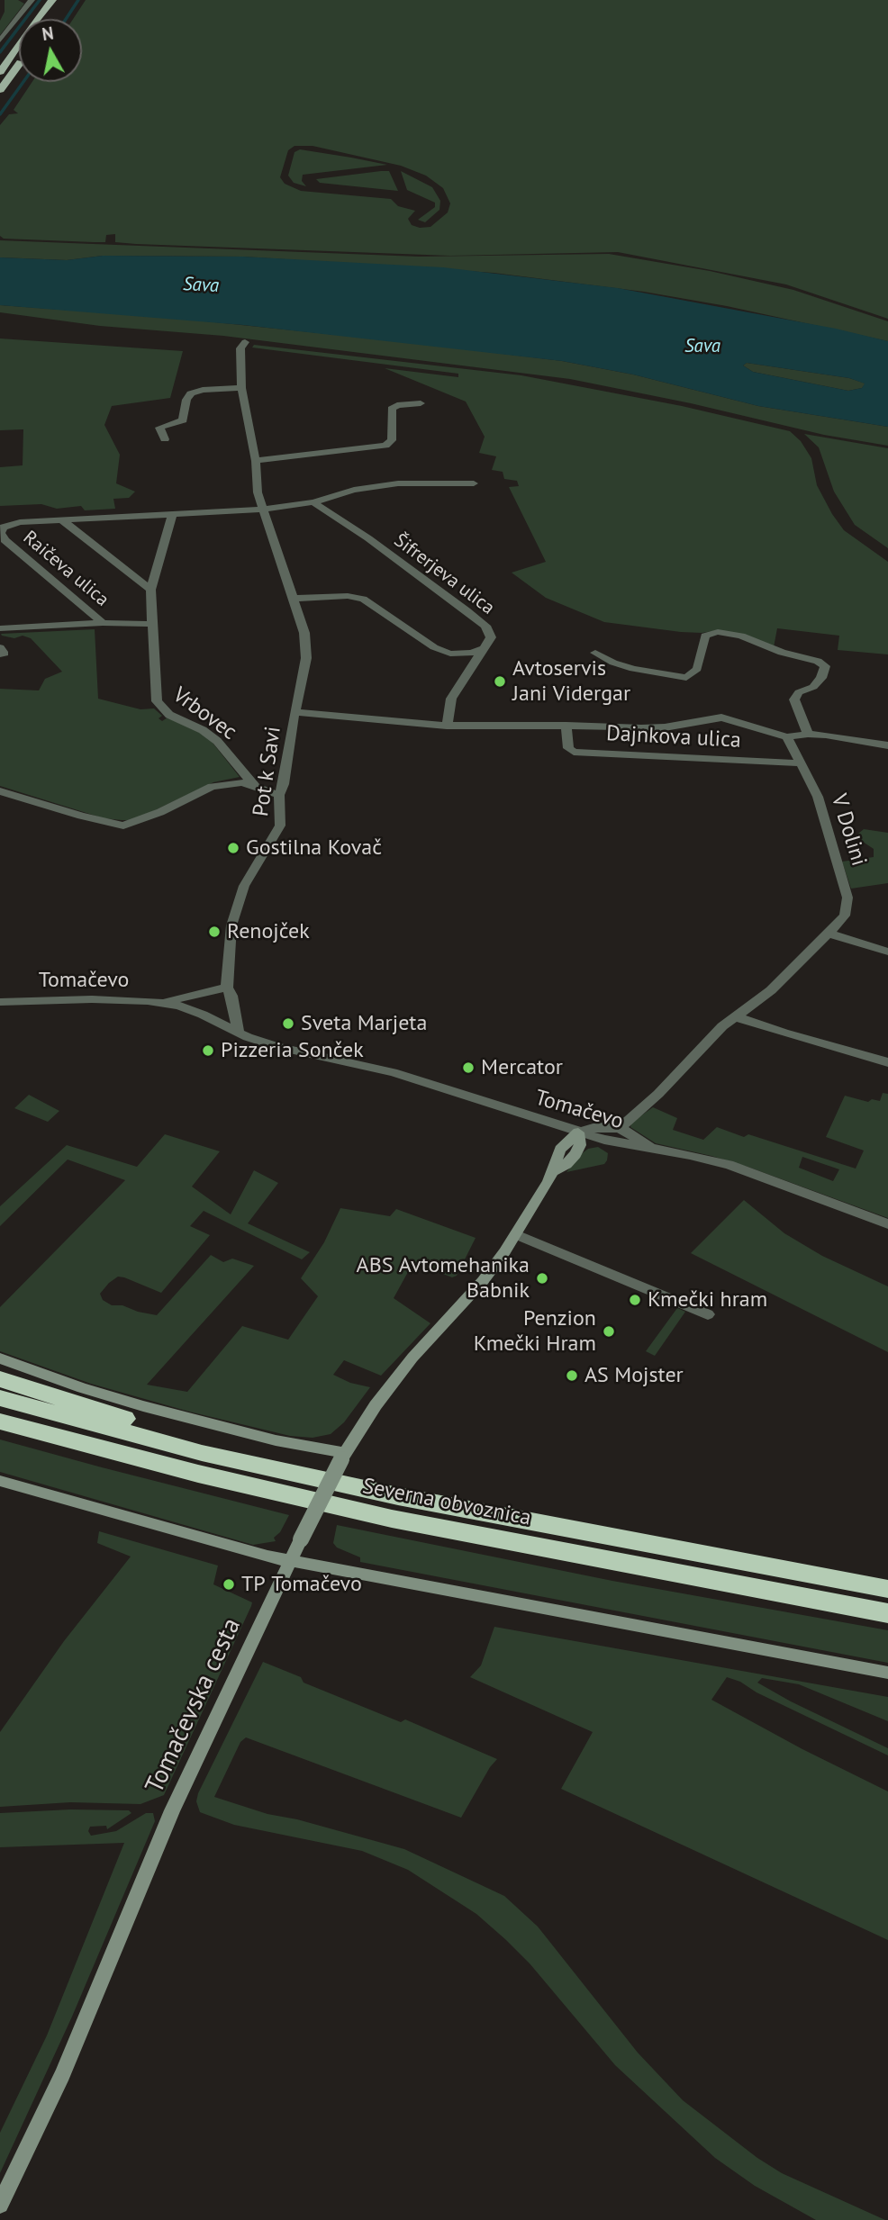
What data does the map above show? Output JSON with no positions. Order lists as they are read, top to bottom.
{
  "streets": {
    "highway": ["Severna obvoznica"],
    "street": [
      "Raičeva ulica",
      "Šifrerjeva ulica",
      "Vrbovec",
      "Dajnkova ulica",
      "Pot k Savi",
      "V Dolini",
      "Tomačevo",
      "Tomačevska cesta"
    ]
  },
  "crossings": [
    ["Raičeva ulica", "Vrbovec"],
    ["Šifrerjeva ulica", "Pot k Savi"],
    ["Dajnkova ulica", "Pot k Savi"],
    ["Dajnkova ulica", "V Dolini"],
    ["Pot k Savi", "Tomačevo"],
    ["Tomačevo", "Tomačevska cesta"]
  ],
  "water": ["Sava"],
  "places": [
    "Avtoservis Jani Vidergar",
    "Gostilna Kovač",
    "Renojček",
    "Sveta Marjeta",
    "Pizzeria Sonček",
    "Mercator",
    "ABS Avtomehanika Babnik",
    "Kmečki hram",
    "Penzion Kmečki Hram",
    "AS Mojster",
    "TP Tomačevo"
  ],
  "north": "top"
}
